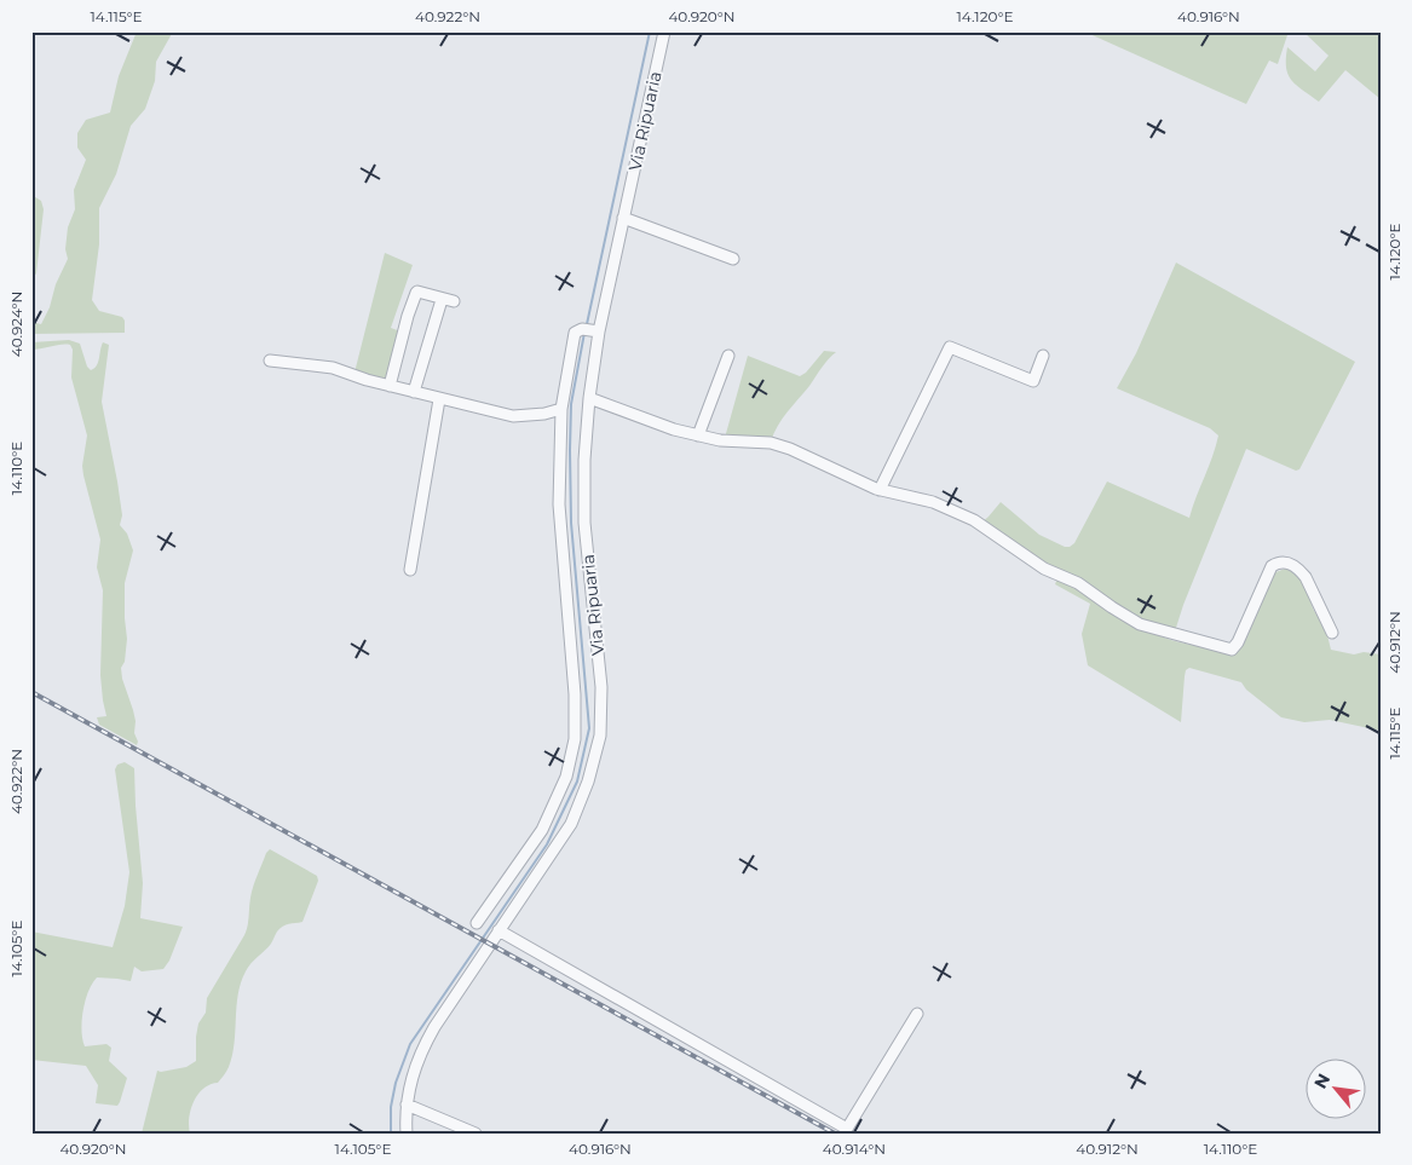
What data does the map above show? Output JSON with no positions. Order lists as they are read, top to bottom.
{
  "streets": {
    "street": ["Via Ripuaria"]
  },
  "north": "top left",
  "coordinates": [
    "14.115°E",
    "40.922°N",
    "40.920°N",
    "14.120°E",
    "40.916°N",
    "40.924°N",
    "14.110°E",
    "40.912°N",
    "14.105°E",
    "40.914°N"
  ]
}
